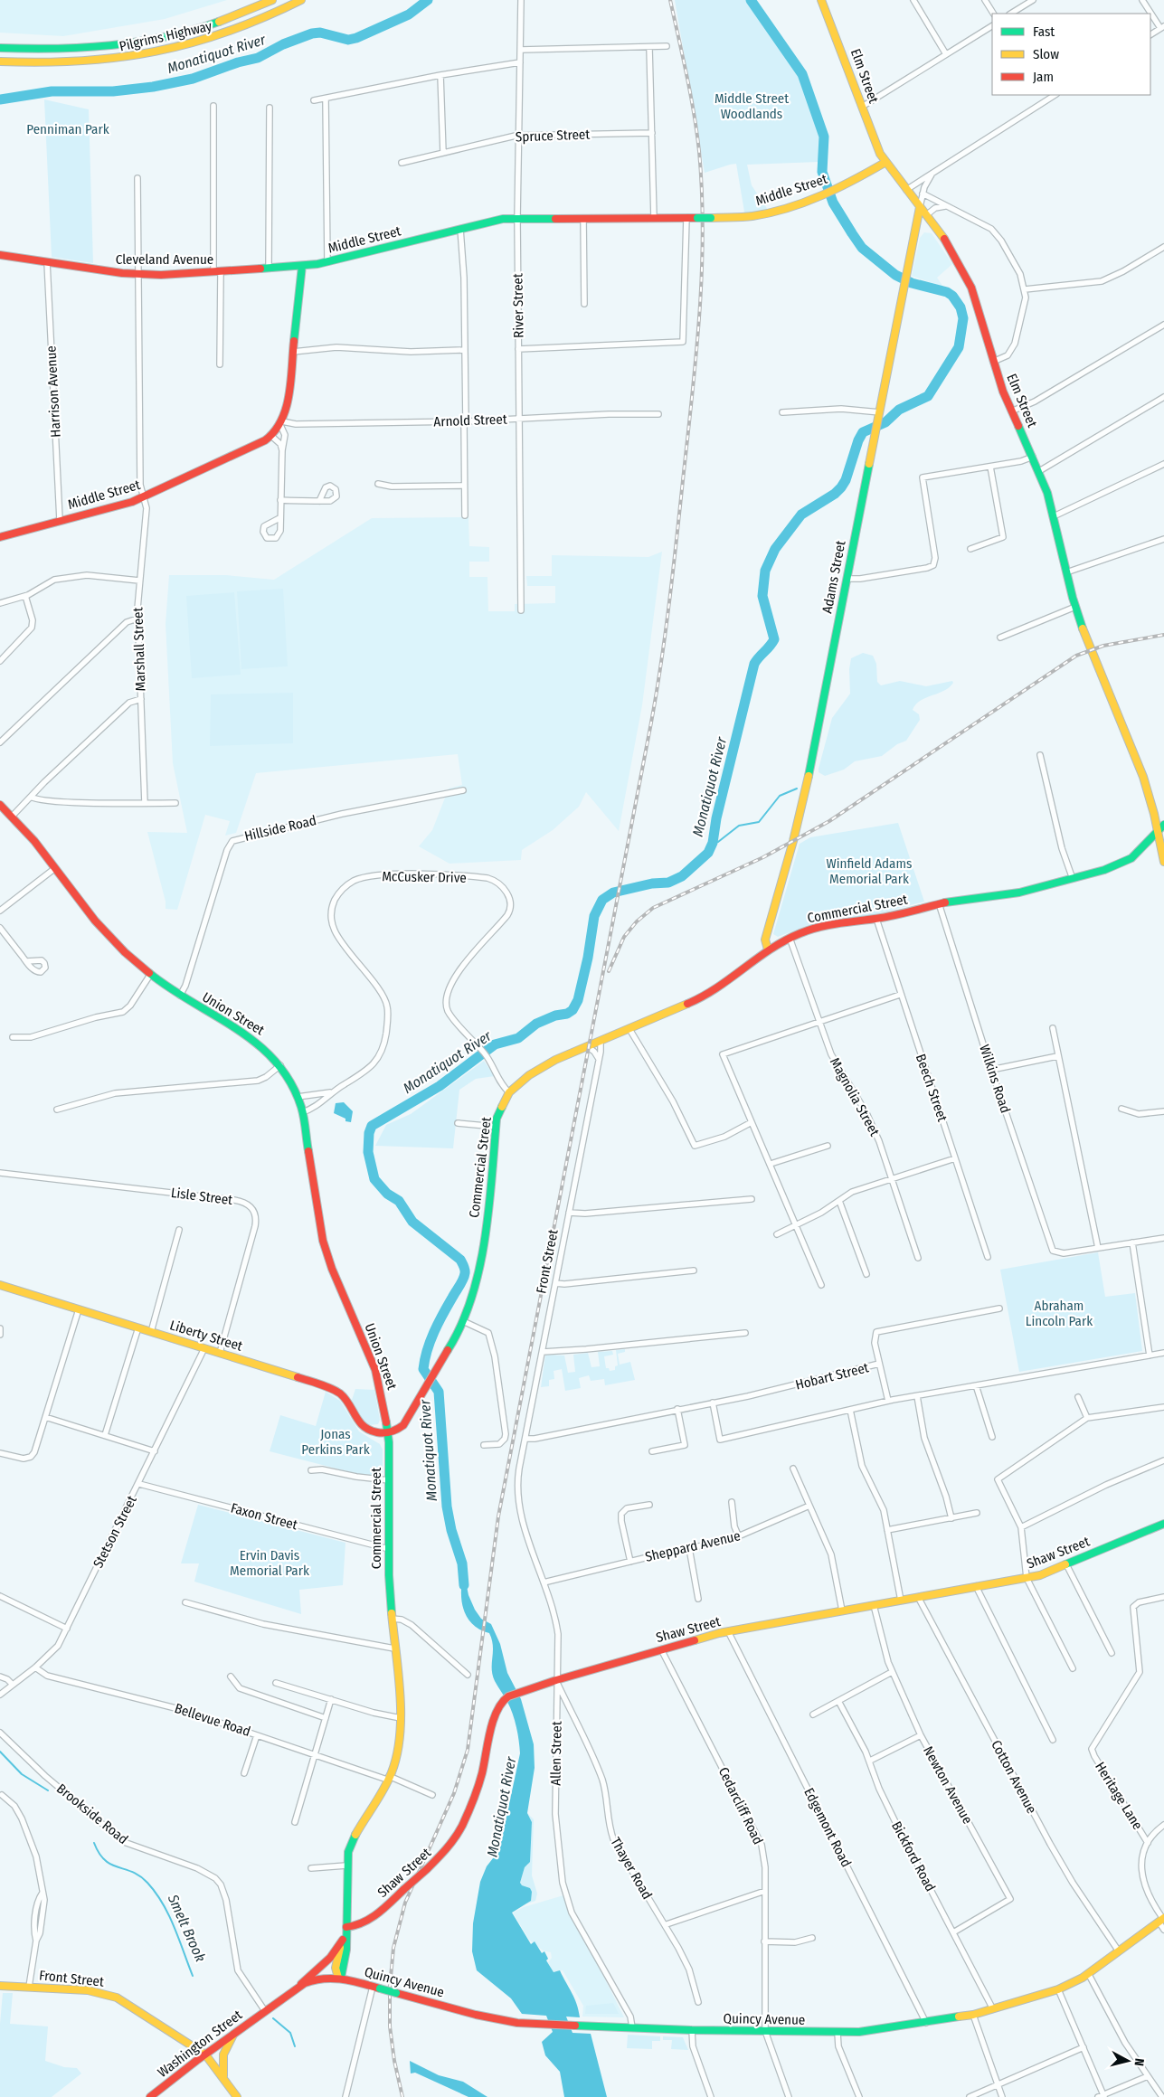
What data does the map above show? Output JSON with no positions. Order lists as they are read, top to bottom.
{
  "streets": {
    "main road": [
      "Pilgrims Highway",
      "Elm Street",
      "Middle Street",
      "Cleveland Avenue",
      "Adams Street",
      "Commercial Street",
      "Union Street",
      "Front Street",
      "Liberty Street",
      "Shaw Street",
      "Quincy Avenue",
      "Washington Street"
    ],
    "street": [
      "Spruce Street",
      "River Street",
      "Harrison Avenue",
      "Arnold Street",
      "Marshall Street",
      "Hillside Road",
      "McCusker Drive",
      "Wilkins Road",
      "Beech Street",
      "Magnolia Street",
      "Lisle Street",
      "Hobart Street",
      "Faxon Street",
      "Stetson Street",
      "Sheppard Avenue",
      "Bellevue Road",
      "Allen Street",
      "Cotton Avenue",
      "Newton Avenue",
      "Heritage Lane",
      "Cedarcliff Road",
      "Brookside Road",
      "Edgemont Road",
      "Bickford Road",
      "Thayer Road"
    ]
  },
  "crossings": [
    ["Elm Street", "Middle Street"],
    ["Elm Street", "Adams Street"],
    ["Elm Street", "Commercial Street"],
    ["Spruce Street", "River Street"],
    ["Middle Street", "Cleveland Avenue"],
    ["Middle Street", "River Street"],
    ["Middle Street", "Harrison Avenue"],
    ["Middle Street", "Arnold Street"],
    ["Middle Street", "Marshall Street"],
    ["Cleveland Avenue", "Harrison Avenue"],
    ["Cleveland Avenue", "Marshall Street"],
    ["River Street", "Arnold Street"],
    ["Adams Street", "Commercial Street"],
    ["Hillside Road", "Union Street"],
    ["McCusker Drive", "Commercial Street"],
    ["McCusker Drive", "Union Street"],
    ["Commercial Street", "Union Street"],
    ["Commercial Street", "Wilkins Road"],
    ["Commercial Street", "Beech Street"],
    ["Commercial Street", "Magnolia Street"],
    ["Commercial Street", "Front Street"],
    ["Commercial Street", "Liberty Street"],
    ["Commercial Street", "Faxon Street"],
    ["Commercial Street", "Shaw Street"],
    ["Commercial Street", "Bellevue Road"],
    ["Commercial Street", "Quincy Avenue"],
    ["Union Street", "Liberty Street"],
    ["Lisle Street", "Liberty Street"],
    ["Front Street", "Hobart Street"],
    ["Front Street", "Allen Street"],
    ["Front Street", "Washington Street"],
    ["Liberty Street", "Stetson Street"],
    ["Faxon Street", "Stetson Street"],
    ["Stetson Street", "Bellevue Road"],
    ["Sheppard Avenue", "Allen Street"],
    ["Shaw Street", "Allen Street"],
    ["Shaw Street", "Cotton Avenue"],
    ["Shaw Street", "Newton Avenue"],
    ["Shaw Street", "Cedarcliff Road"],
    ["Shaw Street", "Edgemont Road"],
    ["Shaw Street", "Thayer Road"],
    ["Allen Street", "Thayer Road"],
    ["Allen Street", "Quincy Avenue"],
    ["Cotton Avenue", "Quincy Avenue"],
    ["Newton Avenue", "Bickford Road"],
    ["Cedarcliff Road", "Quincy Avenue"],
    ["Brookside Road", "Washington Street"],
    ["Edgemont Road", "Quincy Avenue"],
    ["Bickford Road", "Quincy Avenue"]
  ],
  "water": ["Monatiquot River", "Smelt Brook"],
  "parks": [
    "Middle Street Woodlands",
    "Penniman Park",
    "Winfield Adams Memorial Park",
    "Abraham Lincoln Park",
    "Jonas Perkins Park",
    "Ervin Davis Memorial Park"
  ],
  "legend": ["Fast", "Slow", "Jam"],
  "north": "right"
}
